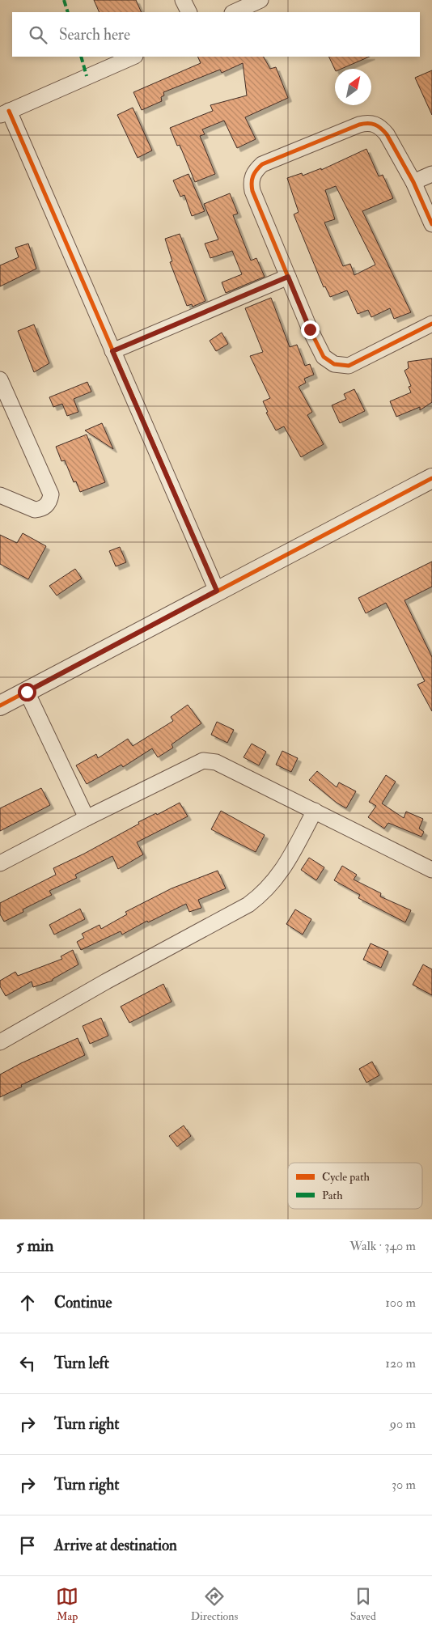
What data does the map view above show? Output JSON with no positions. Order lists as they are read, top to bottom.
{
  "legend": ["Cycle path", "Path"],
  "north": "top right",
  "page": {
    "search": "Search here",
    "heading": ["5 min", "Walk · 340 m"],
    "list": [
      ["Continue", "100 m"],
      ["Turn left", "120 m"],
      ["Turn right", "90 m"],
      ["Turn right", "30 m"],
      "Arrive at destination"
    ],
    "nav": ["Map", "Directions", "Saved"]
  }
}
